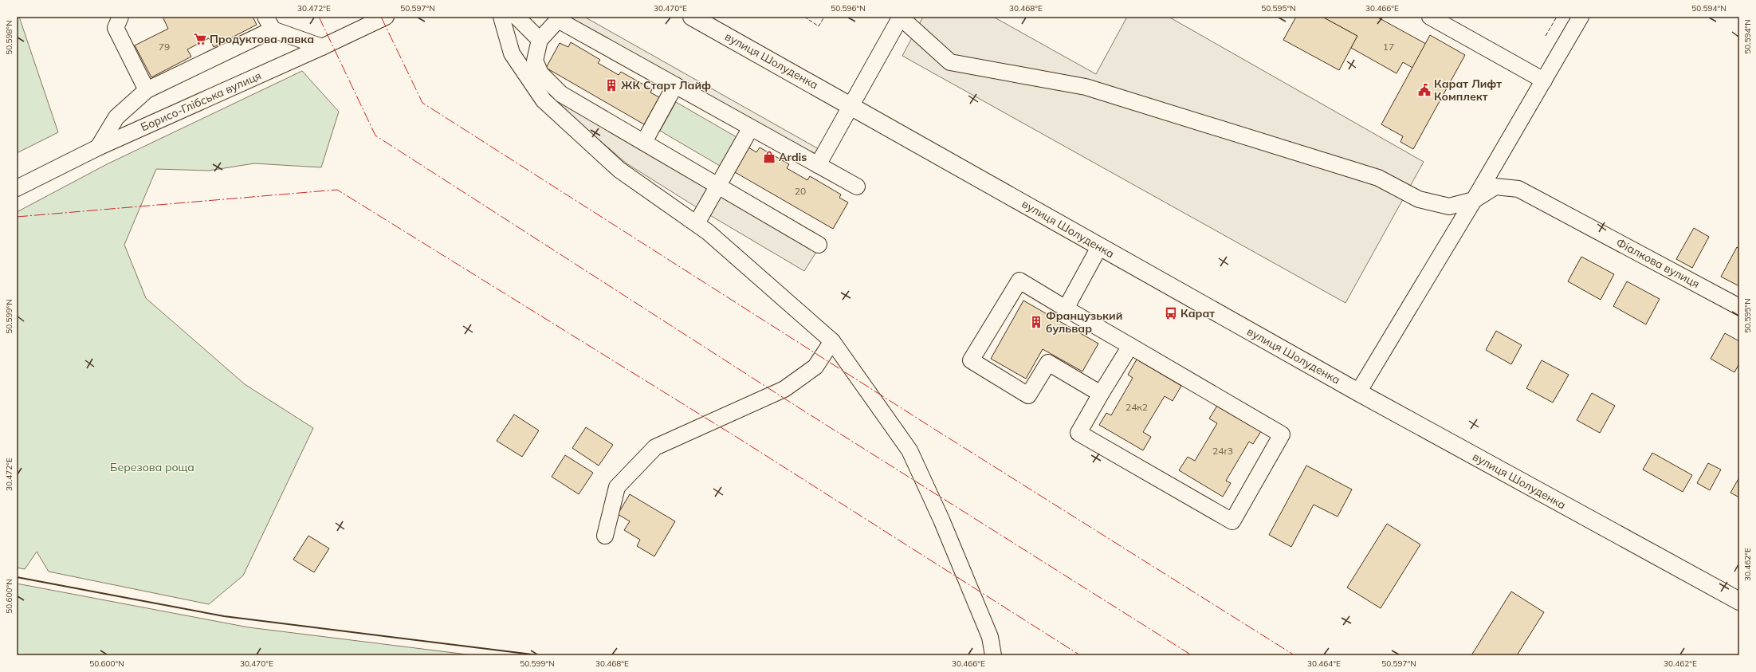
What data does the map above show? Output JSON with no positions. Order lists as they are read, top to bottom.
{
  "streets": {
    "main road": ["вулиця Шолуденка"],
    "street": ["Борисо-Глібська вулиця", "Фіалкова вулиця"]
  },
  "parks": ["Березова роща"],
  "places": {
    "supermarket": ["Продуктова лавка"],
    "building": ["ЖК Старт Лайф", "Французький бульвар"],
    "public building": ["Карат Лифт Комплект"],
    "shop": ["Ardis"],
    "bus stop": ["Карат"]
  },
  "house_numbers": [
    "79",
    "17",
    "20",
    "24к2",
    "24r3"
  ],
  "coordinates": [
    "30.472°E",
    "50.597°N",
    "30.470°E",
    "50.596°N",
    "30.468°E",
    "50.595°N",
    "30.466°E",
    "50.594°N",
    "50.598°N",
    "50.599°N",
    "30.462°E",
    "50.600°N",
    "30.464°E"
  ]
}
